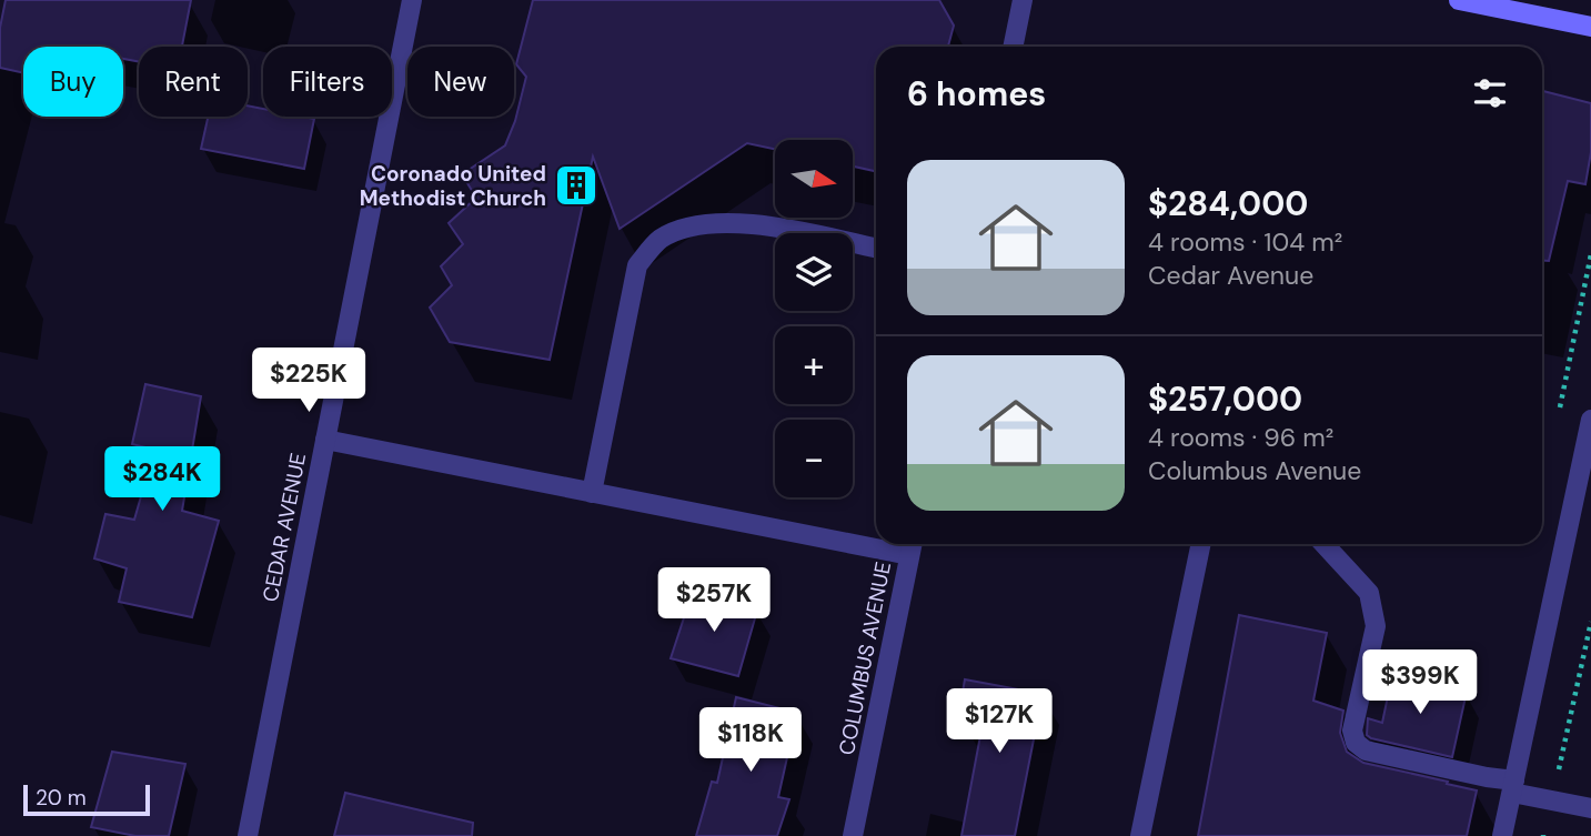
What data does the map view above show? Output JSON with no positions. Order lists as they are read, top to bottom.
{
  "streets": {
    "street": ["CEDAR AVENUE", "COLUMBUS AVENUE"]
  },
  "places": {
    "building": ["Coronado United Methodist Church"]
  },
  "scale_bar": "20 m",
  "north": "right",
  "page": {
    "chip": [
      "Buy",
      "Rent",
      "Filters",
      "New"
    ],
    "heading": "6 homes",
    "map_buttons": ["+", "−"],
    "list": [
      {
        "name": "$284,000",
        "note": "4 rooms · 104 m² · Cedar Avenue"
      },
      {
        "name": "$257,000",
        "note": "4 rooms · 96 m² · Columbus Avenue"
      }
    ],
    "price": [
      "$225K",
      "$284K",
      "$257K",
      "$399K",
      "$127K",
      "$118K"
    ],
    "scale": "20 m"
  }
}
